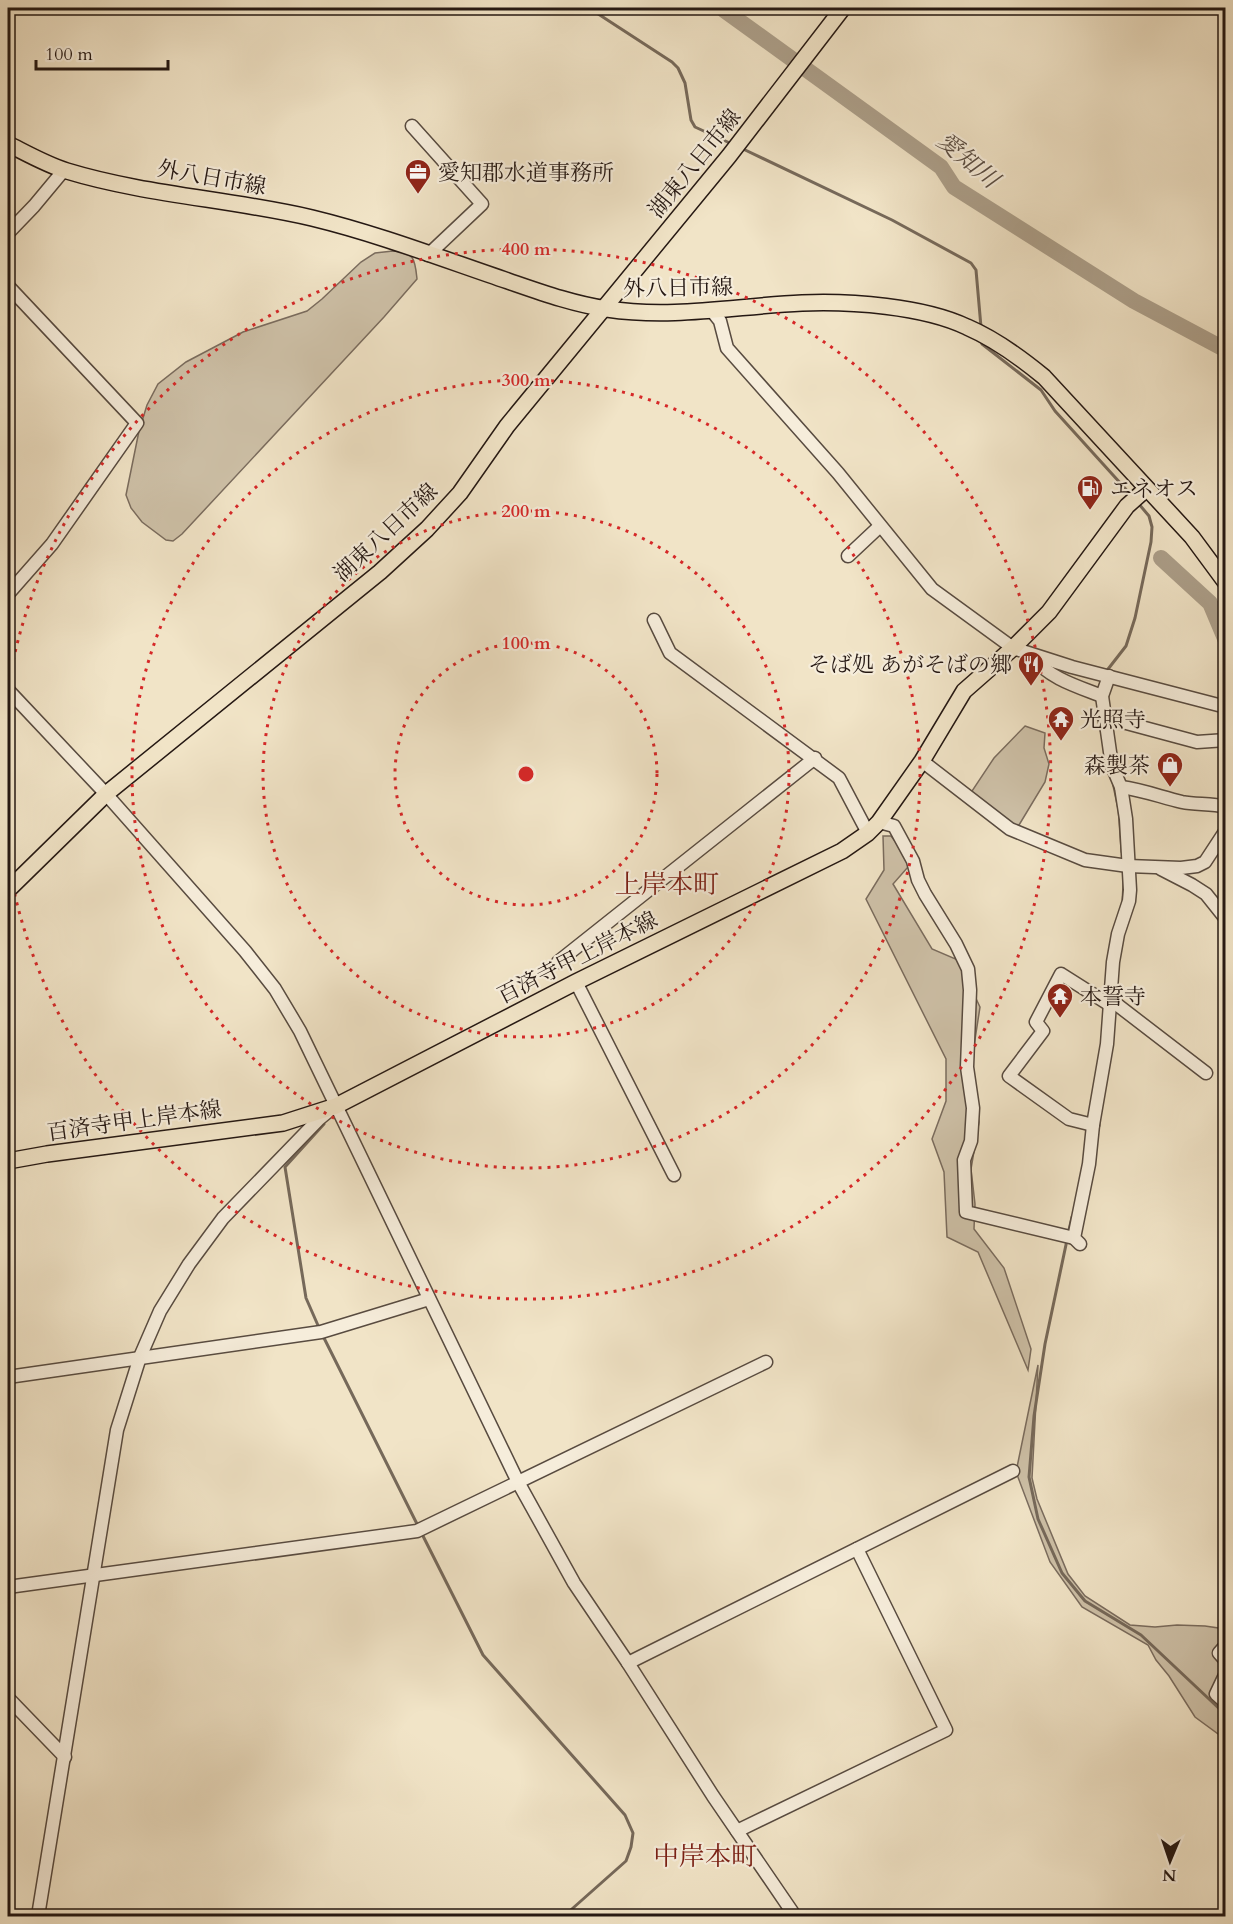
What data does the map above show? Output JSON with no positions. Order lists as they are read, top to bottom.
{
  "streets": {
    "main road": ["湖東八日市線", "外八日市線", "百済寺甲上岸本線"]
  },
  "crossings": [
    ["湖東八日市線", "外八日市線"],
    ["外八日市線", "百済寺甲上岸本線"]
  ],
  "districts": ["上岸本町", "中岸本町"],
  "water": ["愛知川"],
  "places": {
    "office": ["愛知郡水道事務所"],
    "fuel station": ["エネオス"],
    "restaurant": ["そば処 あがそばの郷"],
    "temple": ["光照寺", "本誓寺"],
    "shop": ["森製茶"]
  },
  "scale_bar": "100 m",
  "north": "bottom",
  "rings": [
    "400 m",
    "300 m",
    "200 m",
    "100 m"
  ]
}
